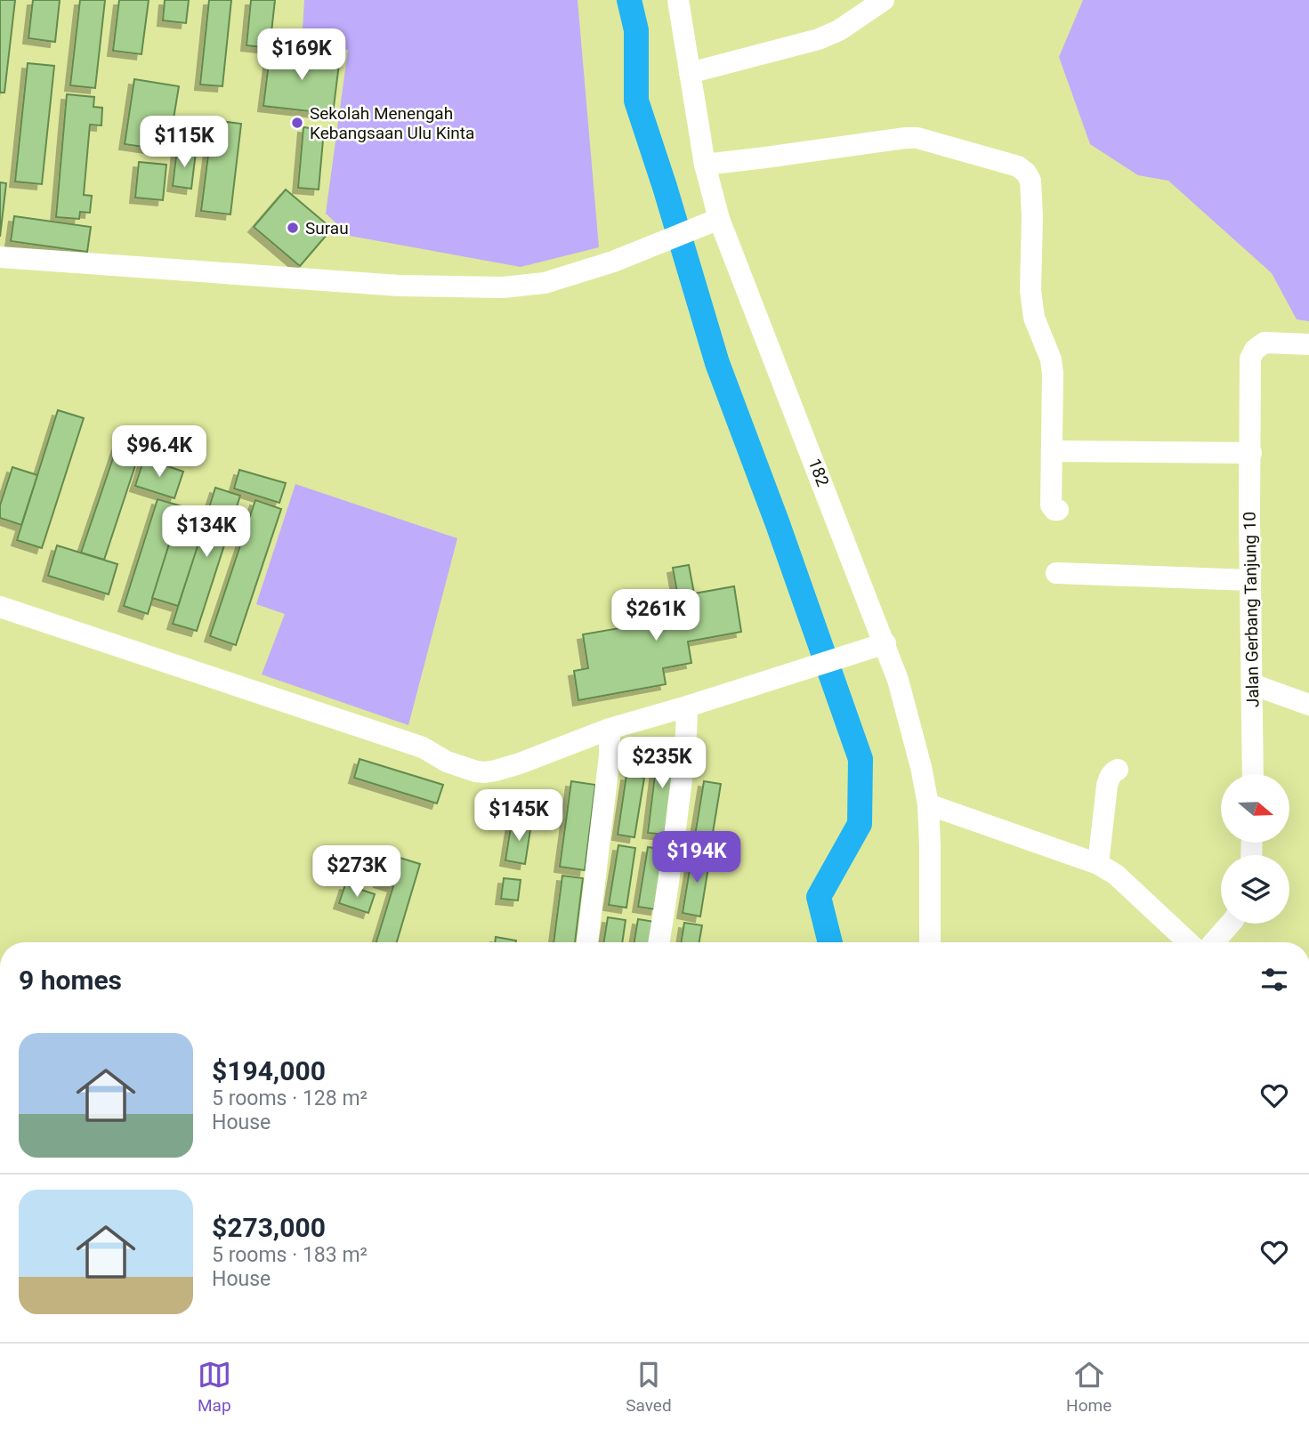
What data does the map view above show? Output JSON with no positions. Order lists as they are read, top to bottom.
{
  "streets": {
    "street": ["182", "Jalan Gerbang Tanjung 10"]
  },
  "places": ["Sekolah Menengah Kebangsaan Ulu Kinta", "Surau"],
  "north": "right",
  "page": {
    "price": [
      "$169K",
      "$115K",
      "$96.4K",
      "$134K",
      "$261K",
      "$235K",
      "$145K",
      "$194K",
      "$273K"
    ],
    "heading": "9 homes",
    "list": [
      {
        "name": "$194,000",
        "note": "5 rooms · 128 m² · House"
      },
      {
        "name": "$273,000",
        "note": "5 rooms · 183 m² · House"
      }
    ],
    "tabs": ["Map", "Saved", "Home"]
  }
}
